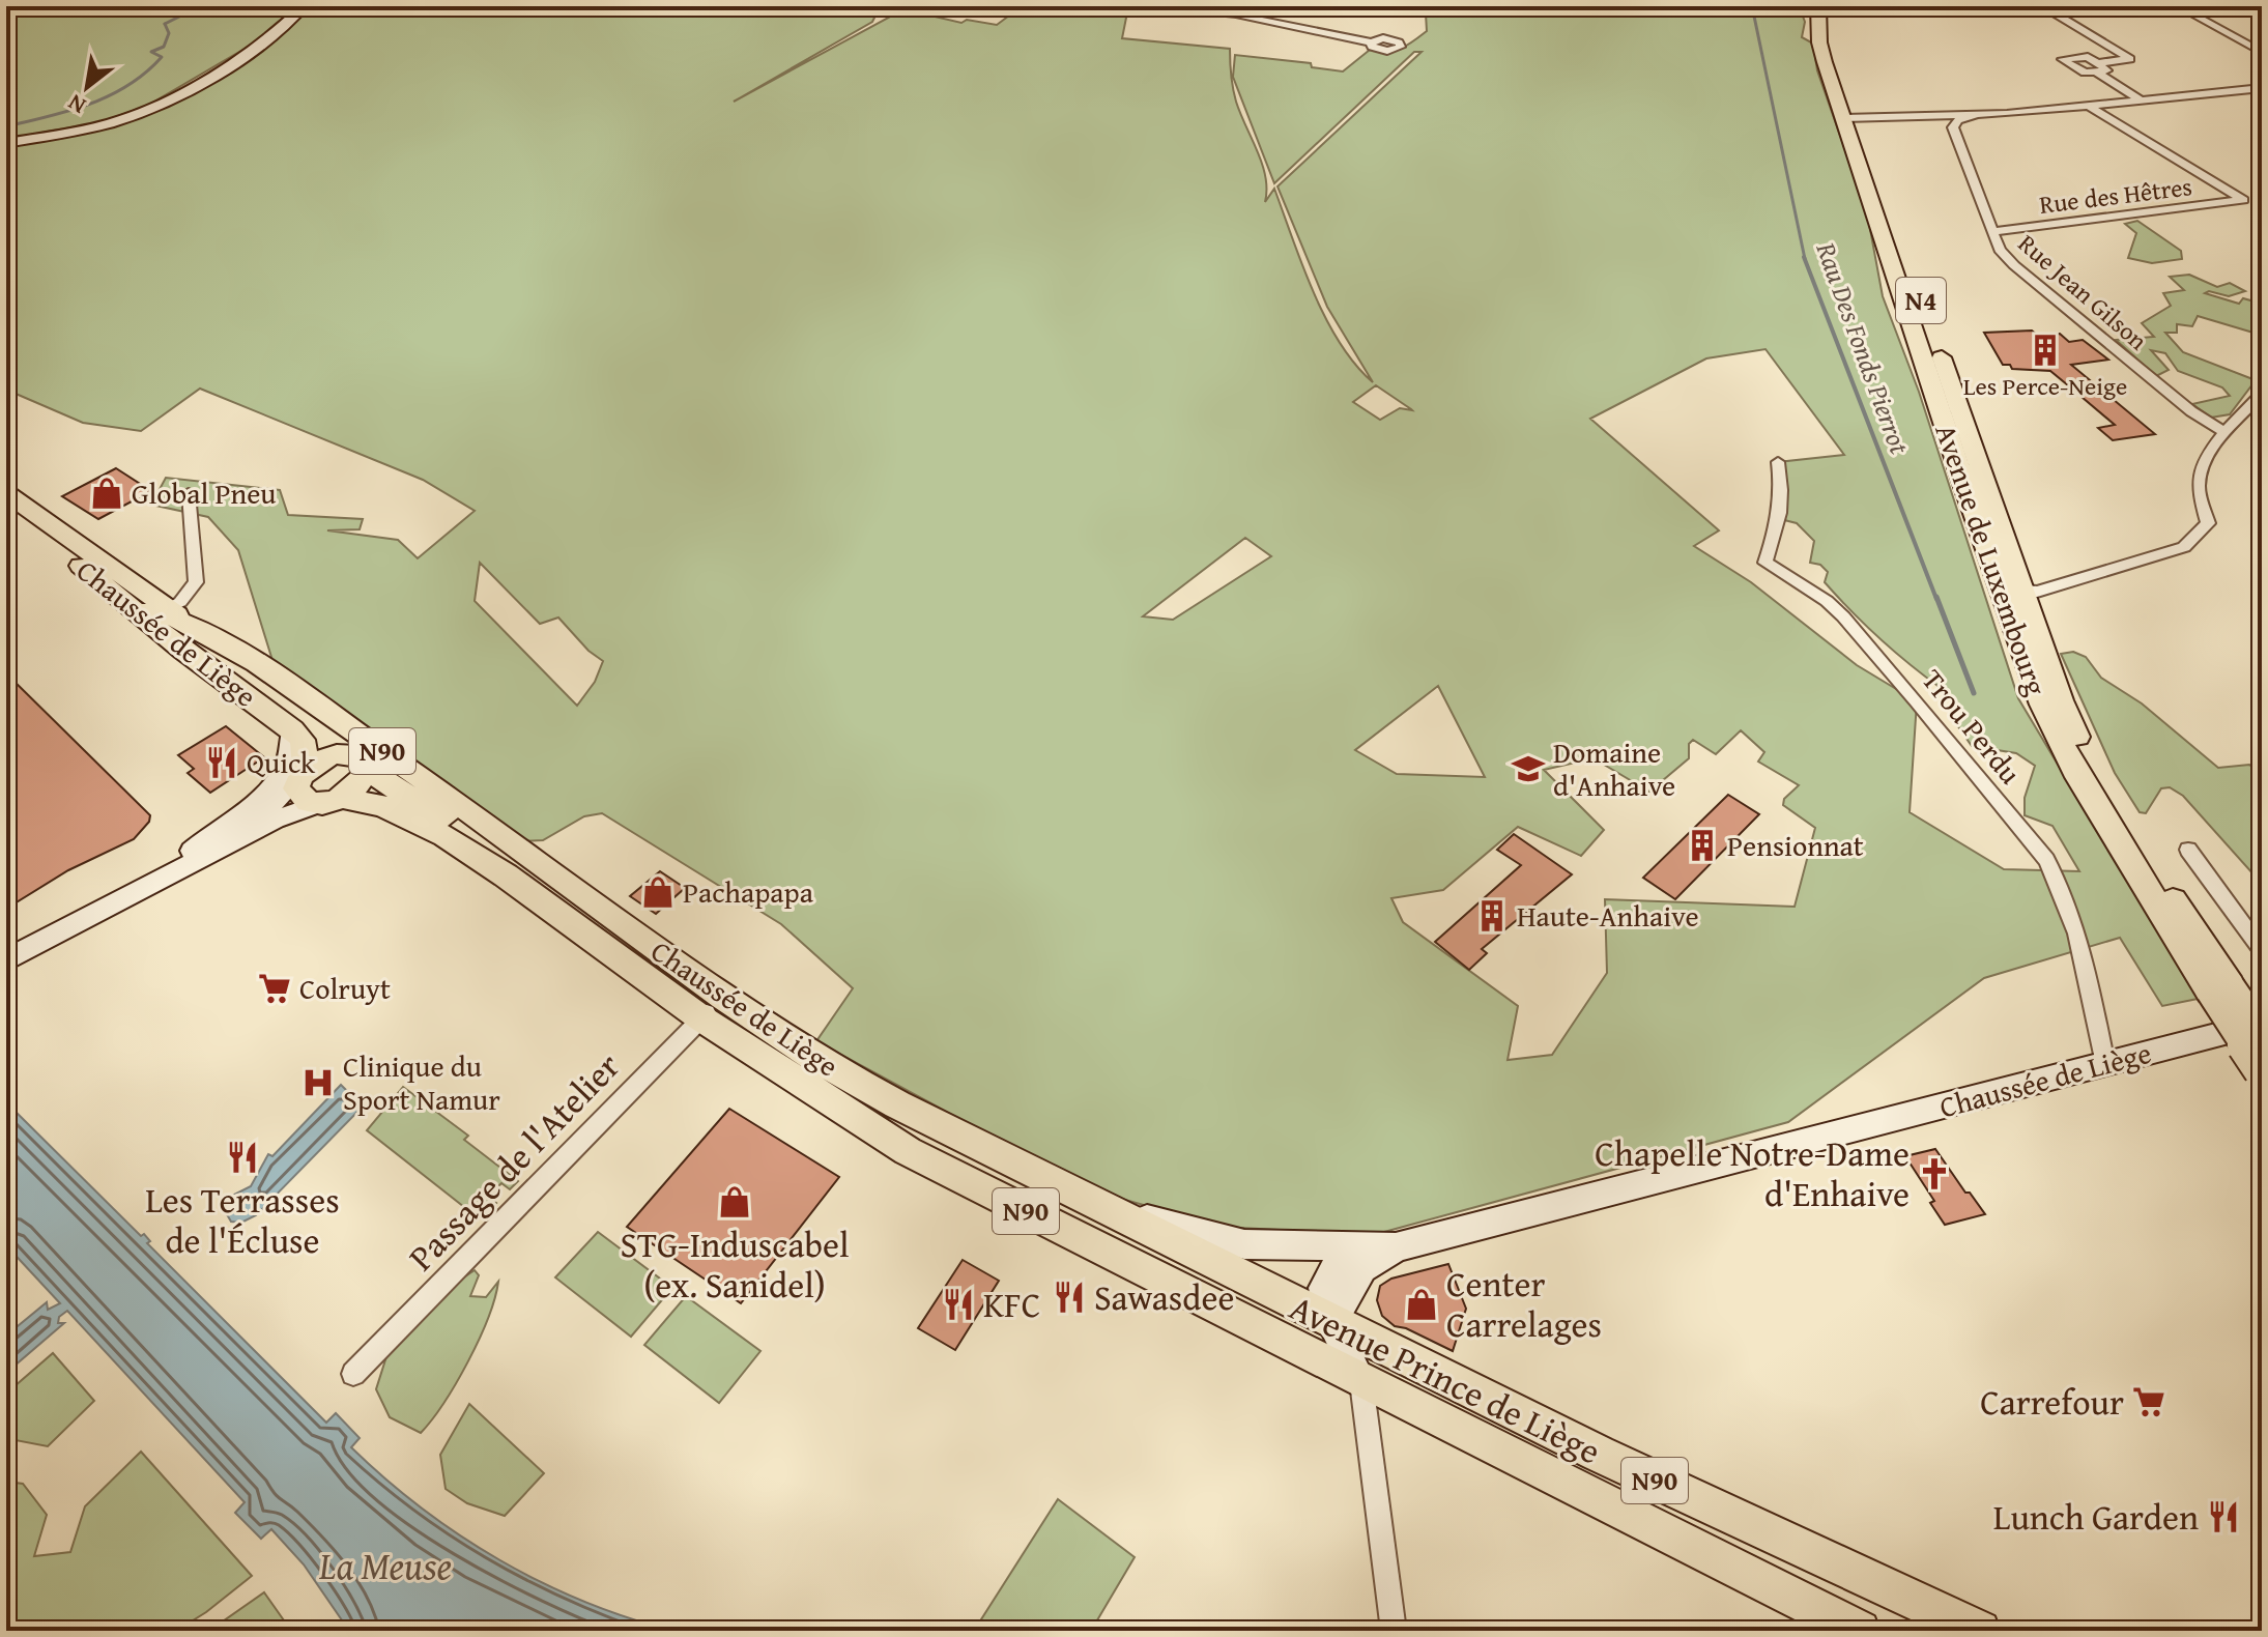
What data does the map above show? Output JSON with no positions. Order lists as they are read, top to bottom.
{
  "streets": {
    "main road": [
      "N4",
      "Avenue de Luxembourg",
      "Chaussée de Liège",
      "N90",
      "Avenue Prince de Liège"
    ],
    "street": [
      "Rue des Hêtres",
      "Rue Jean Gilson",
      "Trou Perdu",
      "Passage de l'Atelier"
    ]
  },
  "crossings": [
    ["Rue des Hêtres", "Rue Jean Gilson"],
    ["Chaussée de Liège", "Trou Perdu"],
    ["Chaussée de Liège", "N90"],
    ["Chaussée de Liège", "Passage de l'Atelier"],
    ["Chaussée de Liège", "Avenue Prince de Liège"]
  ],
  "water": ["Rau Des Fonds Pierrot", "La Meuse"],
  "places": {
    "building": ["Les Perce-Neige", "Pensionnat", "Haute-Anhaive"],
    "shop": [
      "Global Pneu",
      "Pachapapa",
      "STG-Induscabel (ex. Sanidel)",
      "Center Carrelages"
    ],
    "restaurant": [
      "Quick",
      "Les Terrasses de l'Écluse",
      "Sawasdee",
      "KFC",
      "Lunch Garden"
    ],
    "school or university": ["Domaine d'Anhaive"],
    "supermarket": ["Colruyt", "Carrefour"],
    "hospital": ["Clinique du Sport Namur"],
    "church": ["Chapelle Notre-Dame d'Enhaive"]
  },
  "north": "bottom left"
}
